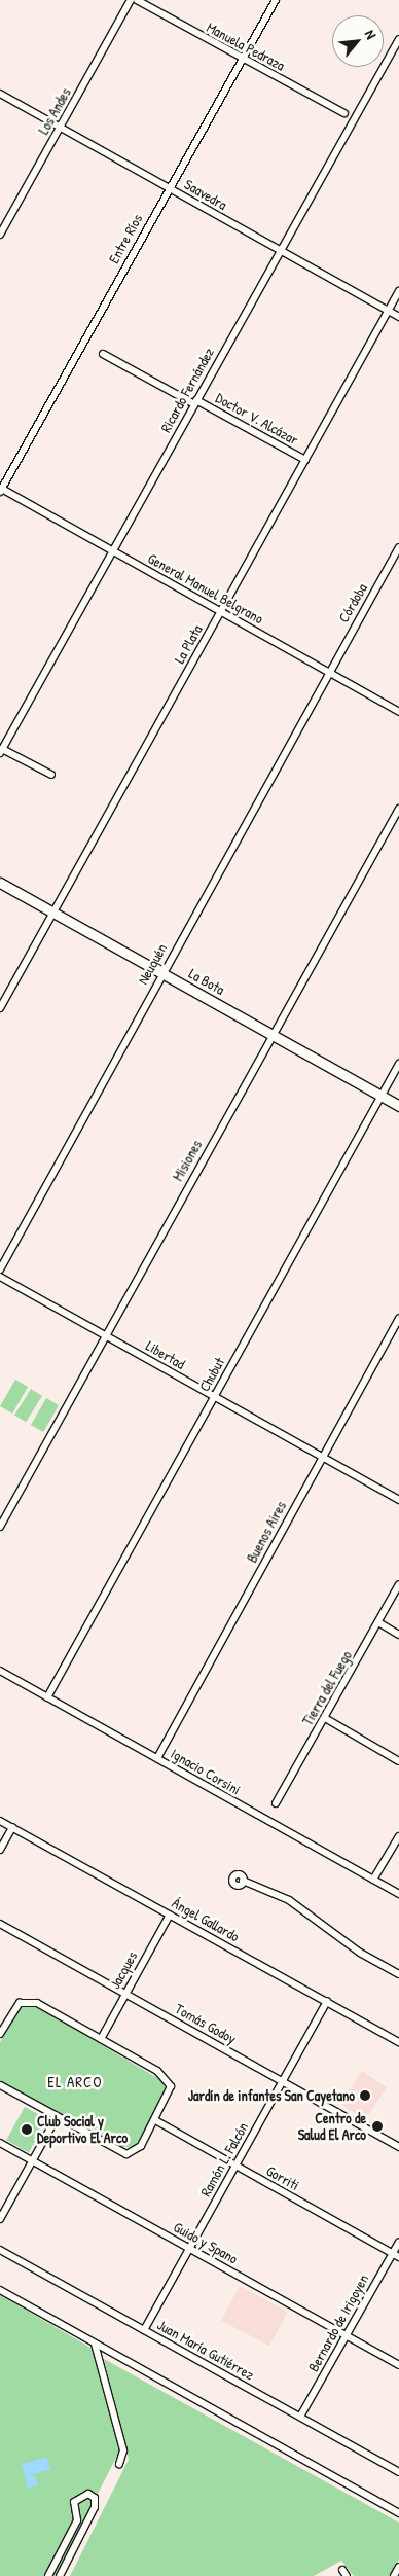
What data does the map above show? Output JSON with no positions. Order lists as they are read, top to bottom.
{
  "streets": {
    "street": [
      "Manuela Pedraza",
      "Los Andes",
      "Saavedra",
      "Entre Ríos",
      "Ricardo Fernández",
      "Doctor V. Alcázar",
      "General Manuel Belgrano",
      "Córdoba",
      "La Plata",
      "Neuquén",
      "La Bota",
      "Misiones",
      "Libertad",
      "Chubut",
      "Buenos Aires",
      "Tierra del Fuego",
      "Ignacio Corsini",
      "Ángel Gallardo",
      "Jacques",
      "Tomás Godoy",
      "Ramón L. Falcón",
      "Gorriti",
      "Guido y Spano",
      "Bernardo de Irigoyen",
      "Juan María Gutiérrez"
    ]
  },
  "crossings": [
    ["Manuela Pedraza", "Entre Ríos"],
    ["Los Andes", "Saavedra"],
    ["Saavedra", "Entre Ríos"],
    ["Saavedra", "Ricardo Fernández"],
    ["Saavedra", "La Plata"],
    ["Entre Ríos", "General Manuel Belgrano"],
    ["Ricardo Fernández", "Doctor V. Alcázar"],
    ["Ricardo Fernández", "General Manuel Belgrano"],
    ["Doctor V. Alcázar", "La Plata"],
    ["General Manuel Belgrano", "Córdoba"],
    ["General Manuel Belgrano", "La Plata"],
    ["General Manuel Belgrano", "Neuquén"],
    ["Córdoba", "Neuquén"],
    ["La Plata", "La Bota"],
    ["Neuquén", "La Bota"],
    ["La Bota", "Misiones"],
    ["La Bota", "Chubut"],
    ["Misiones", "Libertad"],
    ["Libertad", "Chubut"],
    ["Libertad", "Buenos Aires"],
    ["Chubut", "Ignacio Corsini"],
    ["Buenos Aires", "Ignacio Corsini"],
    ["Ángel Gallardo", "Jacques"],
    ["Ángel Gallardo", "Ramón L. Falcón"],
    ["Jacques", "Tomás Godoy"],
    ["Tomás Godoy", "Ramón L. Falcón"],
    ["Ramón L. Falcón", "Gorriti"],
    ["Ramón L. Falcón", "Guido y Spano"],
    ["Ramón L. Falcón", "Juan María Gutiérrez"],
    ["Gorriti", "Bernardo de Irigoyen"],
    ["Guido y Spano", "Bernardo de Irigoyen"],
    ["Bernardo de Irigoyen", "Juan María Gutiérrez"]
  ],
  "districts": ["EL ARCO"],
  "places": ["Jardín de infantes San Cayetano", "Centro de Salud El Arco", "Club Social y Deportivo El Arco"],
  "north": "top right"
}
